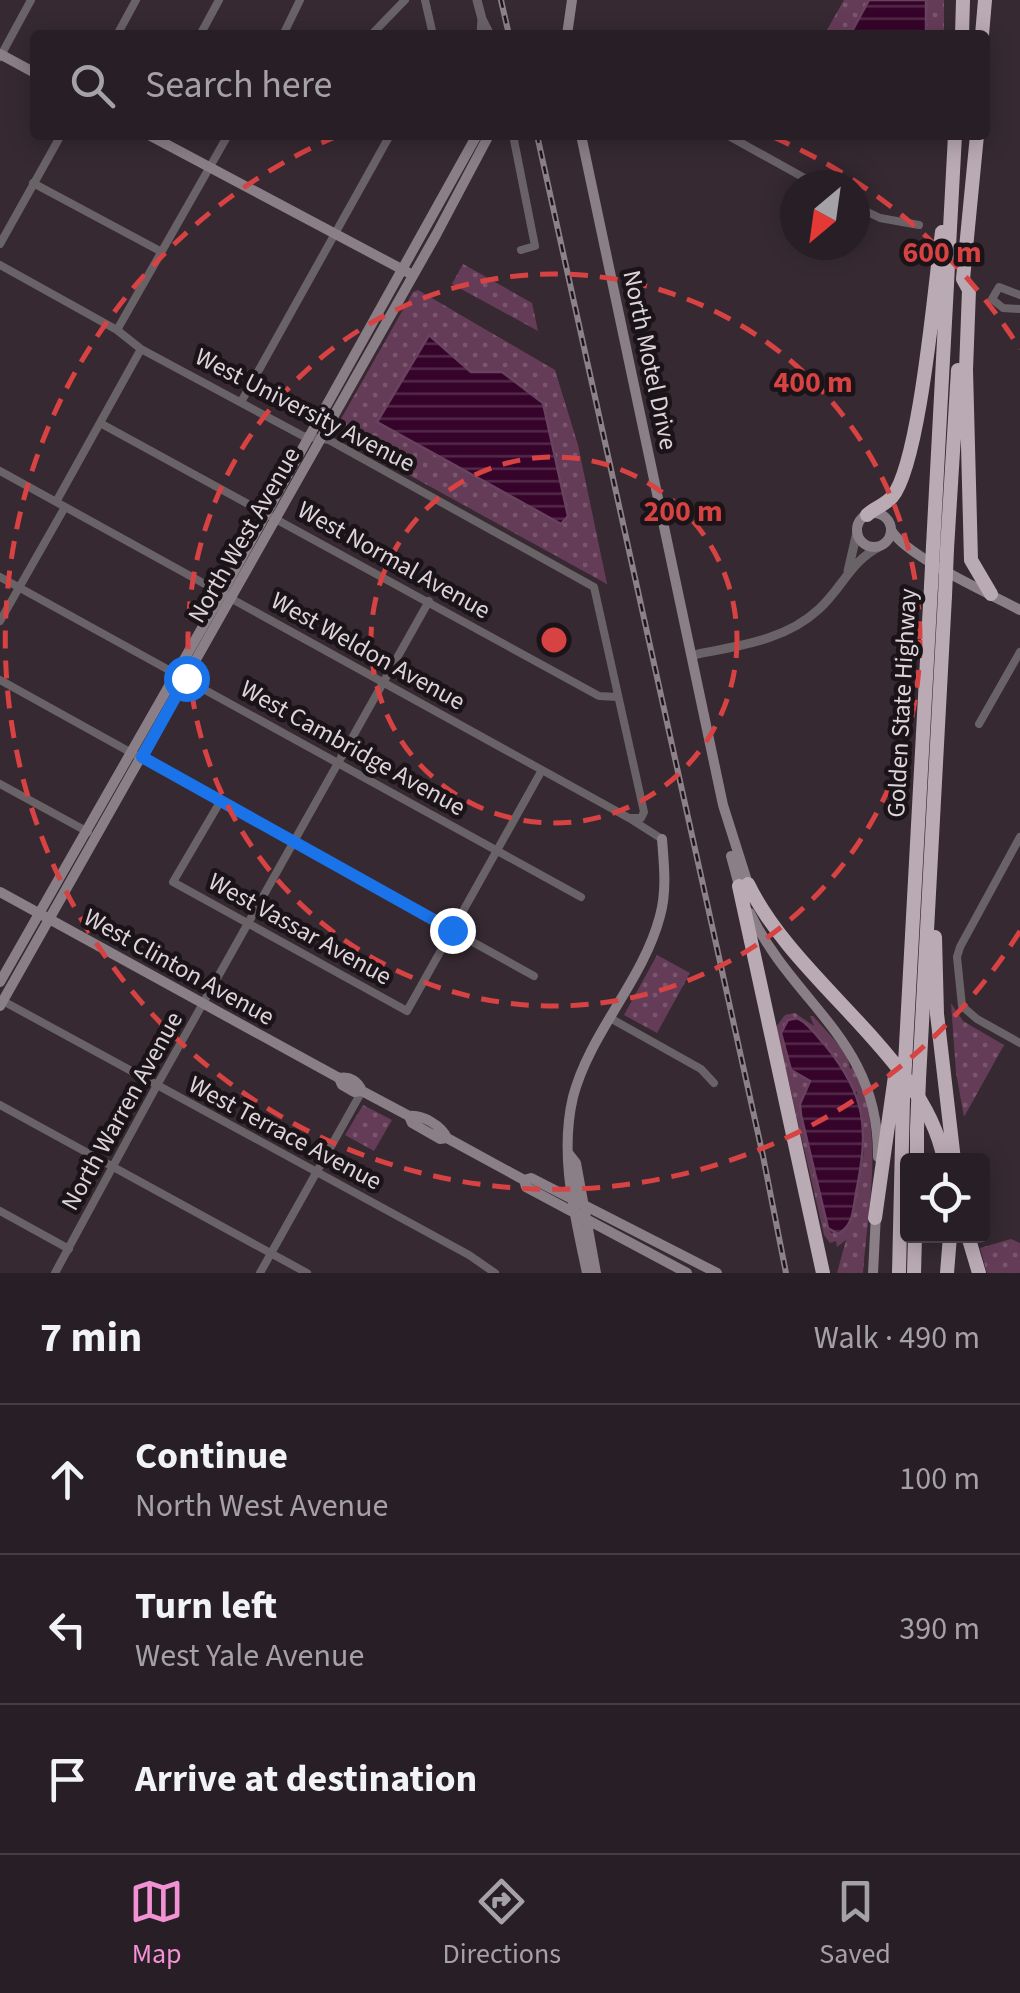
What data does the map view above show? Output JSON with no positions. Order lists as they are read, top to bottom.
{
  "streets": {
    "highway": ["Golden State Highway"],
    "main road": ["North Motel Drive", "North West Avenue", "West Clinton Avenue"],
    "street": [
      "West University Avenue",
      "West Normal Avenue",
      "West Weldon Avenue",
      "West Cambridge Avenue",
      "West Vassar Avenue",
      "North Warren Avenue",
      "West Terrace Avenue"
    ]
  },
  "crossings": [
    ["West University Avenue", "North West Avenue"],
    ["West University Avenue", "West Normal Avenue"],
    ["North West Avenue", "West Normal Avenue"],
    ["North West Avenue", "West Weldon Avenue"],
    ["North West Avenue", "West Cambridge Avenue"],
    ["North West Avenue", "West Clinton Avenue"],
    ["North West Avenue", "West Terrace Avenue"],
    ["West Normal Avenue", "North Warren Avenue"],
    ["West Weldon Avenue", "North Warren Avenue"],
    ["West Cambridge Avenue", "North Warren Avenue"],
    ["West Vassar Avenue", "North Warren Avenue"],
    ["West Clinton Avenue", "North Warren Avenue"],
    ["North Warren Avenue", "West Terrace Avenue"]
  ],
  "north": "bottom left",
  "page": {
    "search": "Search here",
    "heading": ["7 min", "Walk · 490 m"],
    "list": [
      ["Continue", "North West Avenue", "100 m"],
      ["Turn left", "West Yale Avenue", "390 m"],
      "Arrive at destination"
    ],
    "nav": ["Map", "Directions", "Saved"]
  },
  "rings": ["600 m", "400 m", "200 m"]
}
